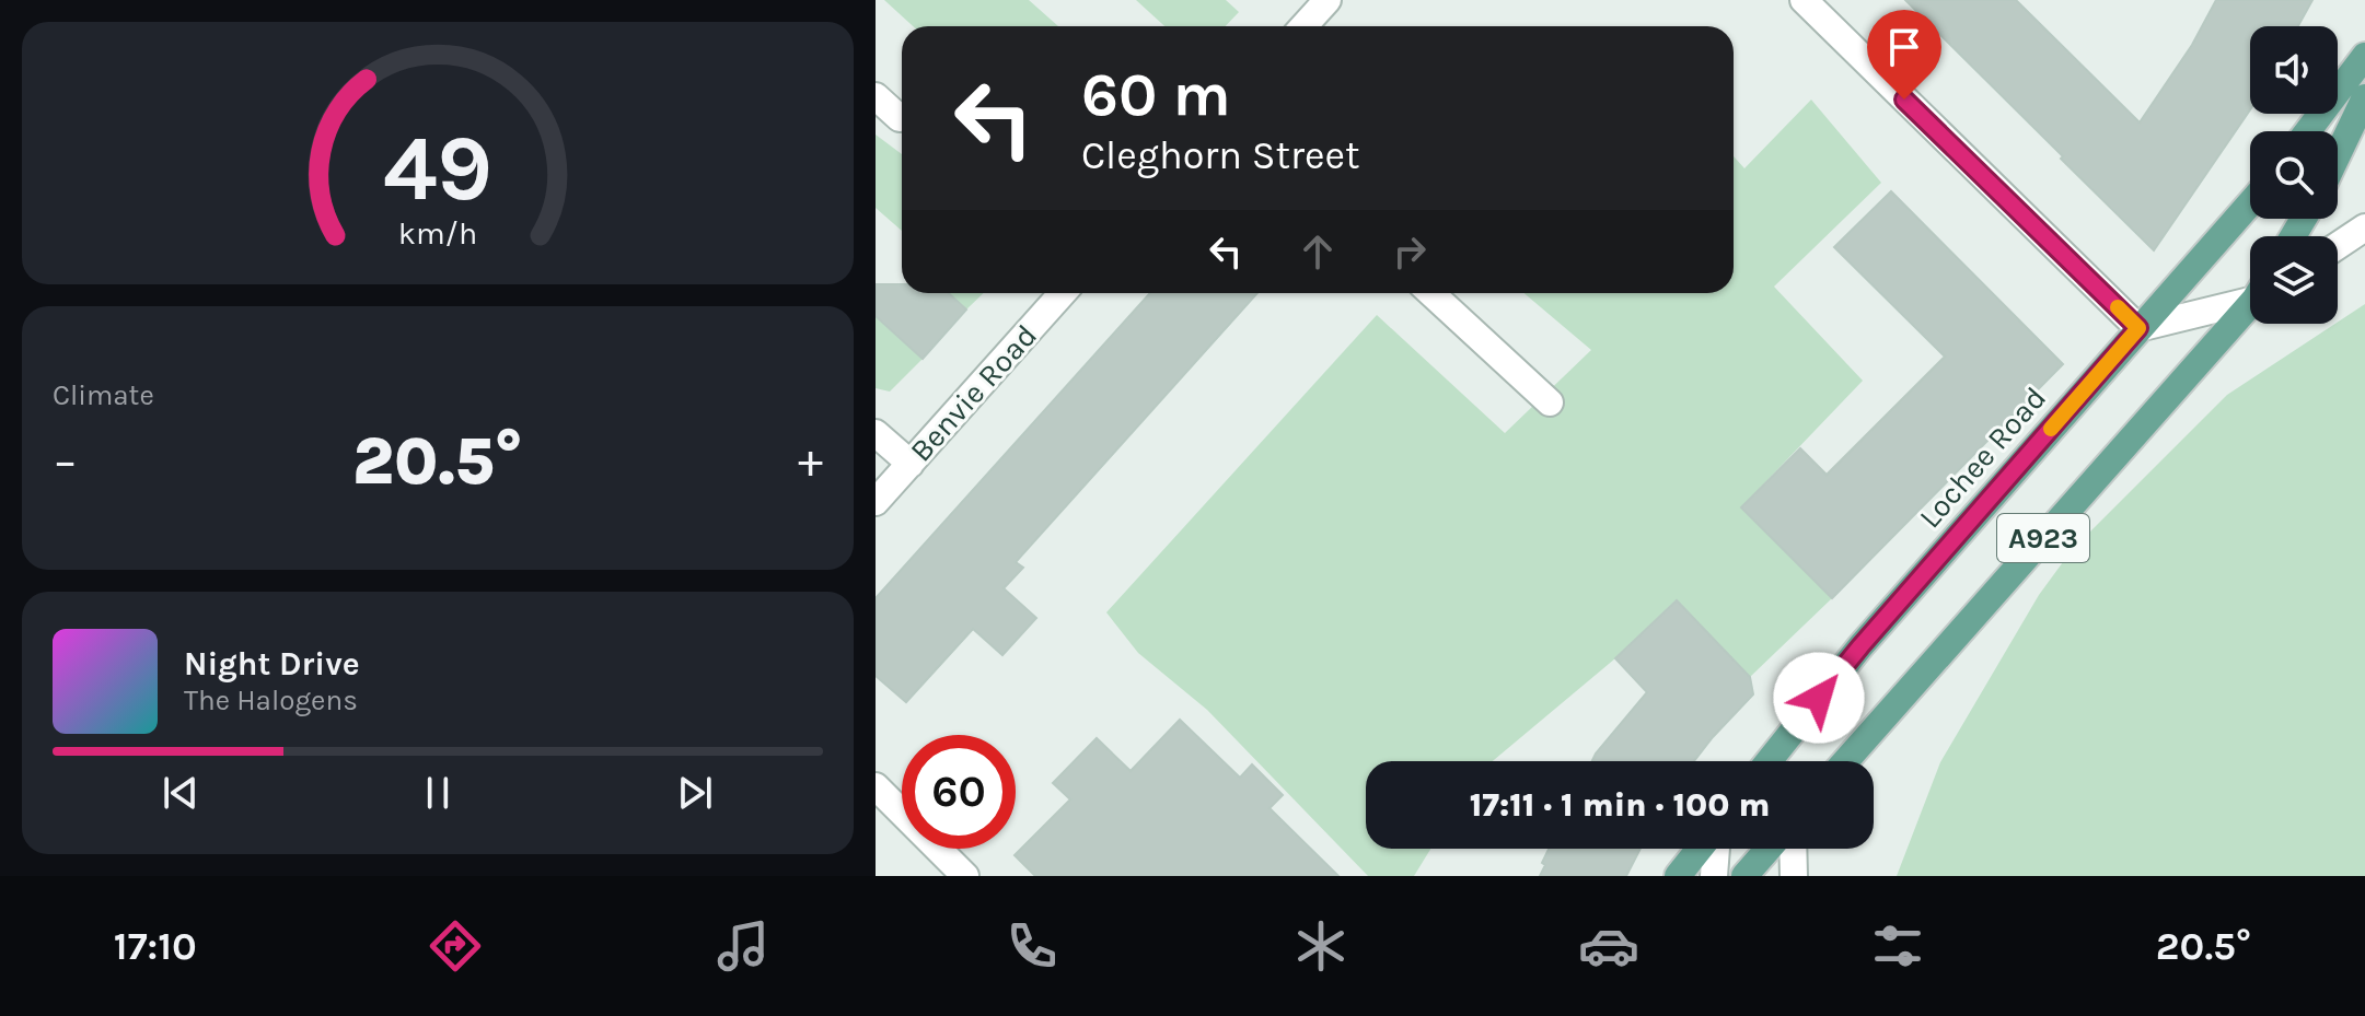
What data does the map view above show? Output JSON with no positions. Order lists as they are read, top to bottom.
{
  "streets": {
    "main road": ["Lochee Road", "A923"],
    "street": ["Benvie Road"]
  },
  "page": {
    "turn": ["60 m", "Cleghorn Street"],
    "tile": "Climate",
    "heat": ["−", "20.5°", "+"],
    "song": ["Night Drive", "The Halogens"],
    "limit": "60",
    "trip": "17:11 · 1 min · 100 m",
    "tabs": ["17:10", "20.5°"],
    "gauge": ["49", "km/h"]
  }
}
